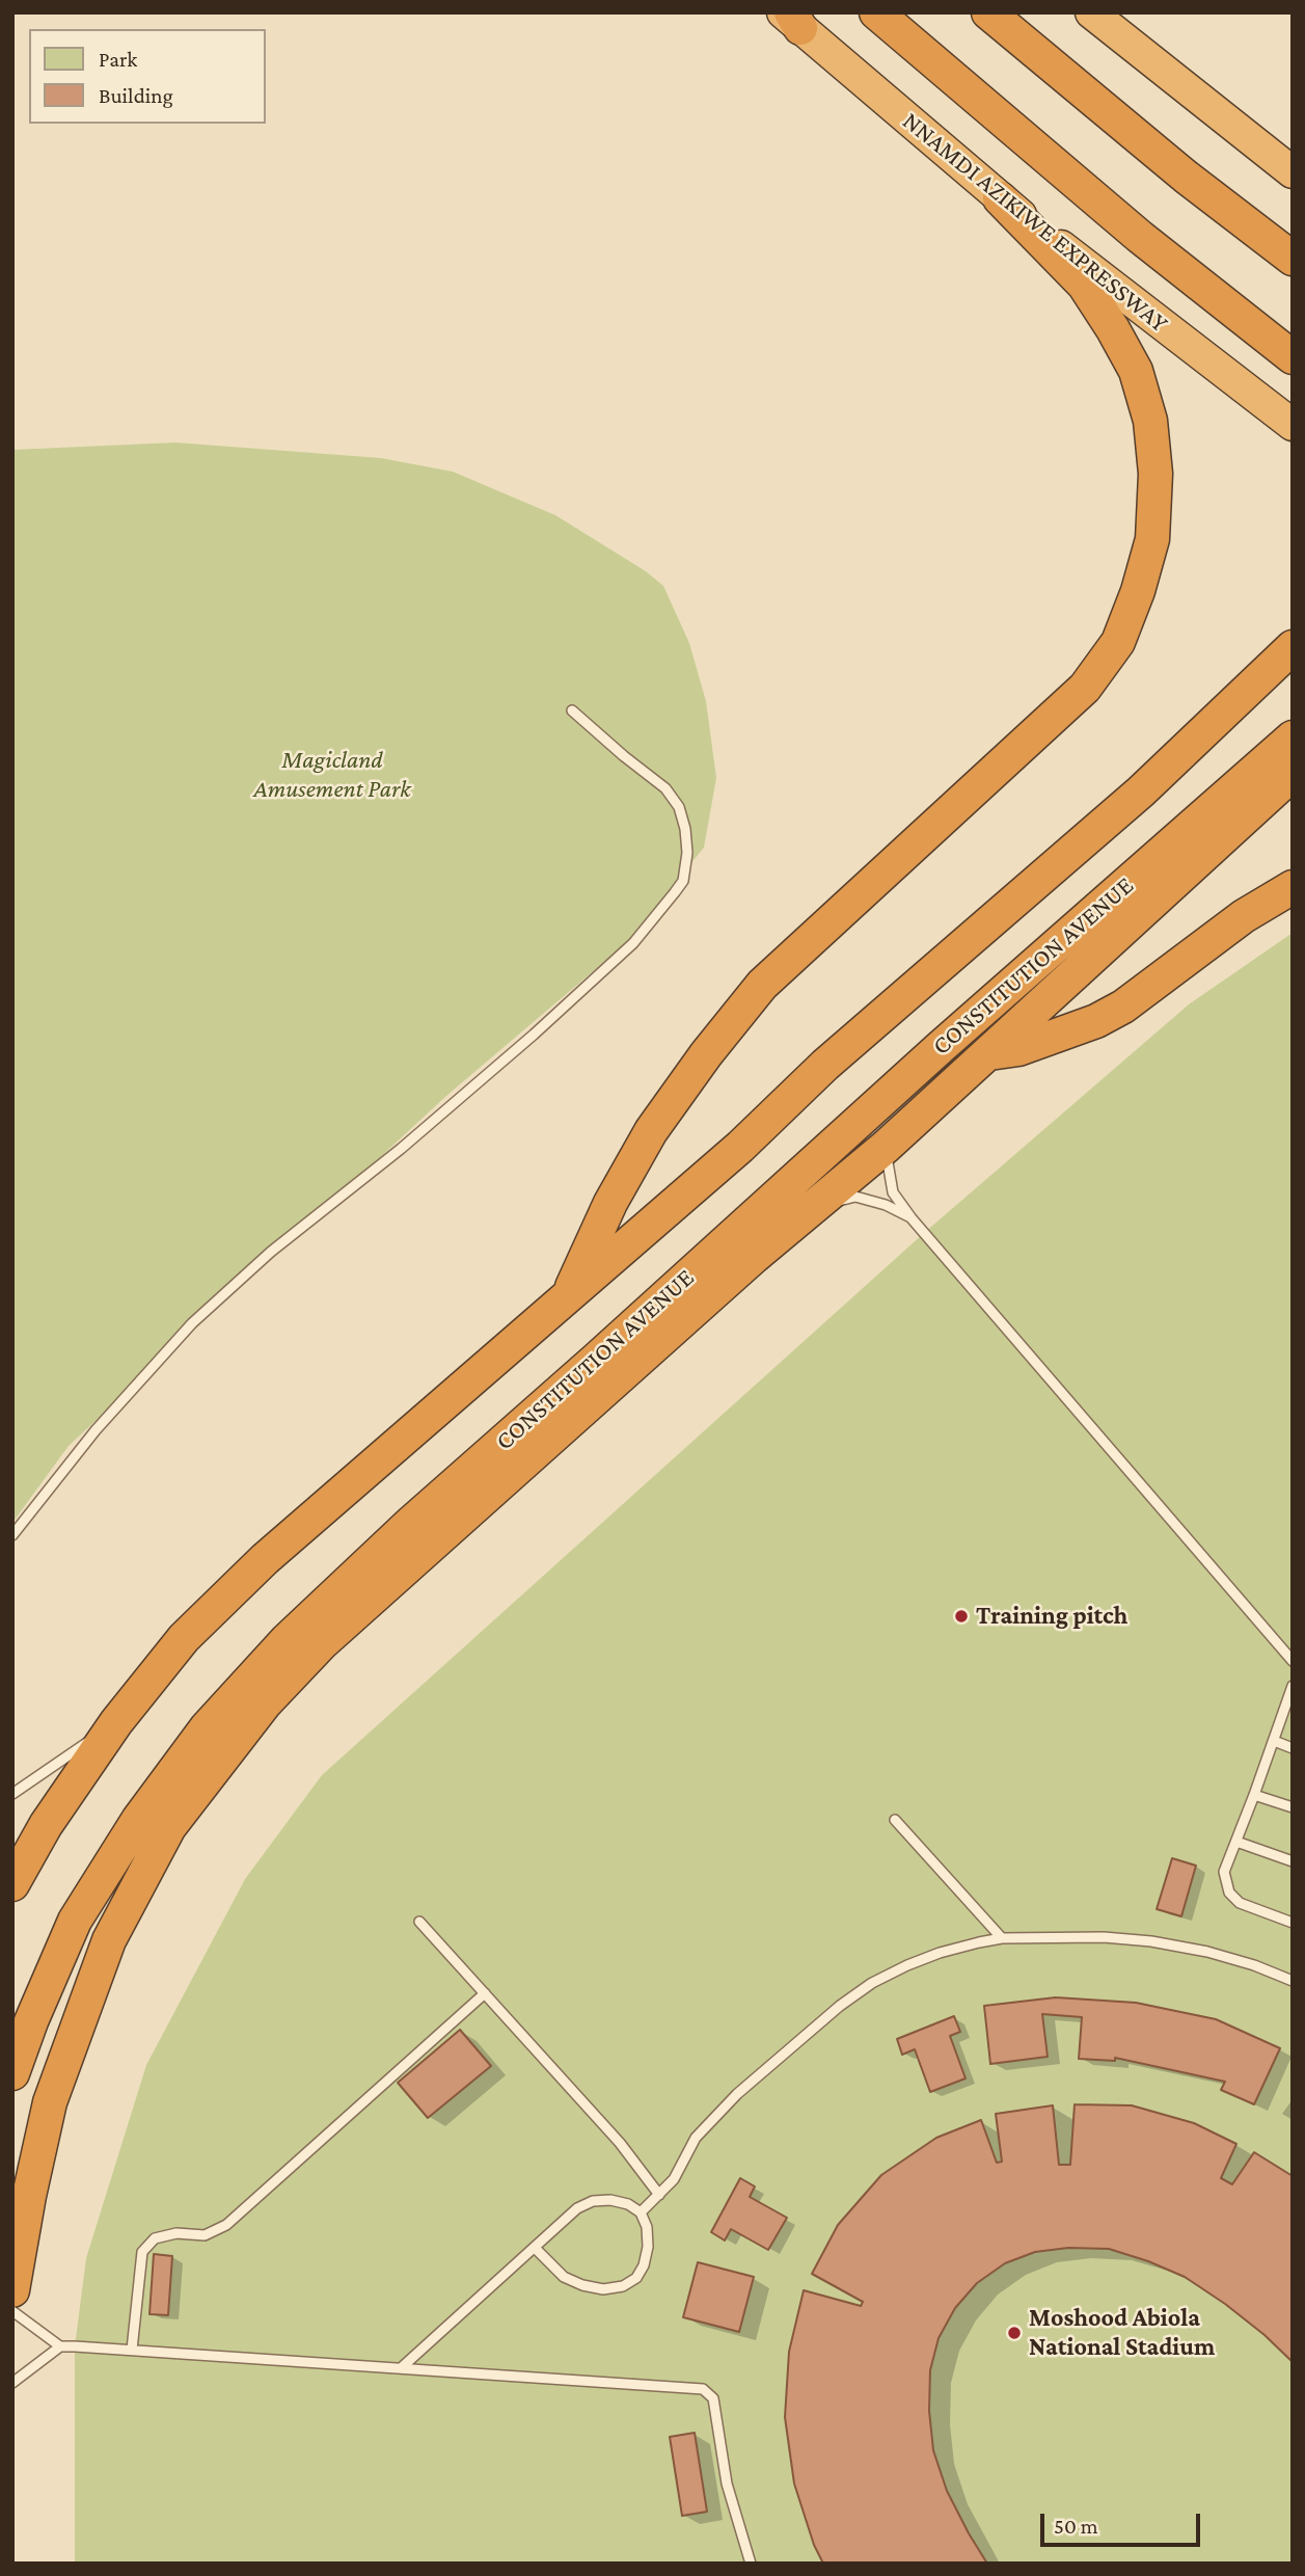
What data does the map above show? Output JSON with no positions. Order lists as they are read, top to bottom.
{
  "streets": {
    "highway": ["NNAMDI AZIKIWE EXPRESSWAY", "CONSTITUTION AVENUE"]
  },
  "parks": ["Magicland Amusement Park"],
  "places": ["Training pitch", "Moshood Abiola National Stadium"],
  "legend": ["Park", "Building"],
  "scale_bar": "50 m"
}
